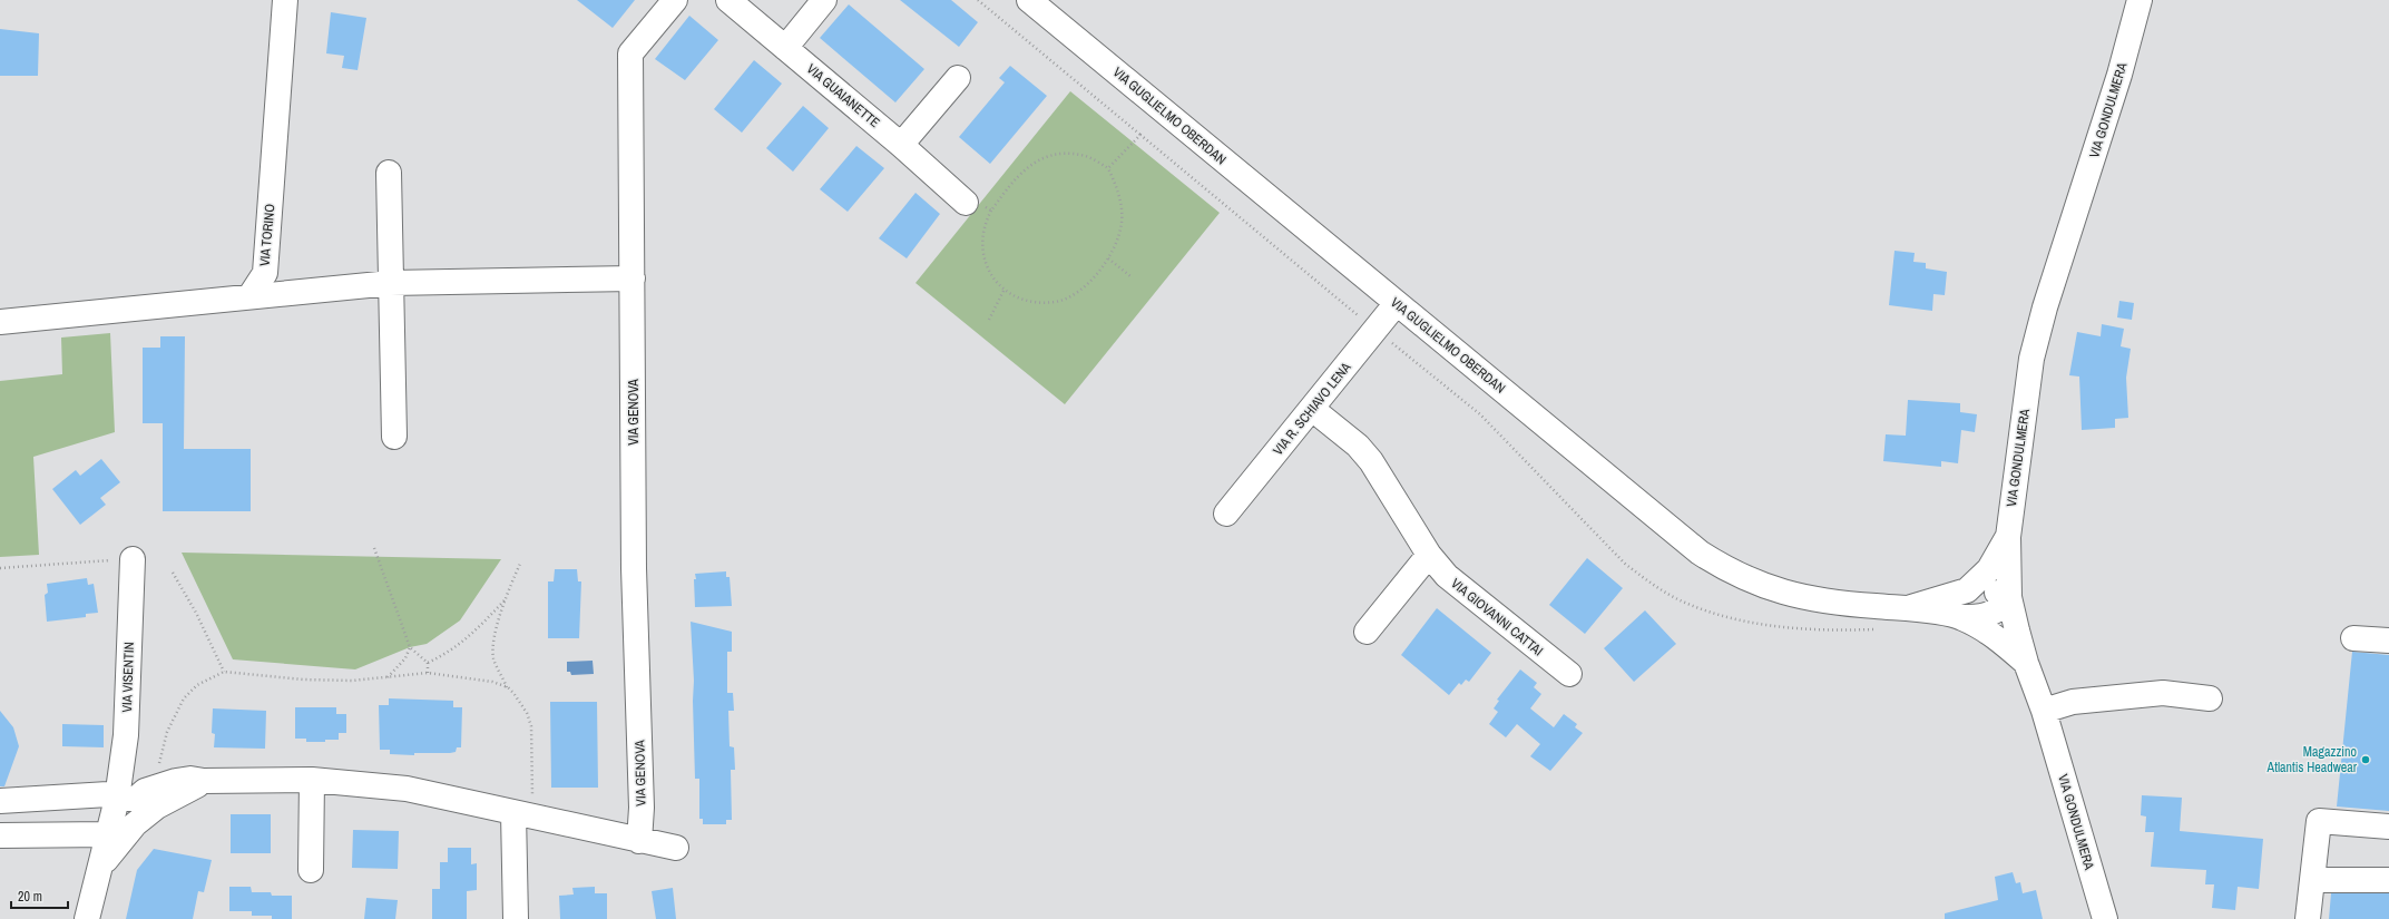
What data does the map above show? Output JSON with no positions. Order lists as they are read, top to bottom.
{
  "streets": {
    "street": [
      "VIA GUAIANETTE",
      "VIA GONDULMERA",
      "VIA GUGLIELMO OBERDAN",
      "VIA TORINO",
      "VIA R. SCHIAVO LENA",
      "VIA GENOVA",
      "VIA GIOVANNI CATTAI",
      "VIA VISENTIN"
    ]
  },
  "crossings": [
    ["VIA GONDULMERA", "VIA GUGLIELMO OBERDAN"],
    ["VIA GUGLIELMO OBERDAN", "VIA R. SCHIAVO LENA"],
    ["VIA R. SCHIAVO LENA", "VIA GIOVANNI CATTAI"]
  ],
  "places": ["Magazzino Atlantis Headwear"],
  "scale_bar": "20 m"
}
